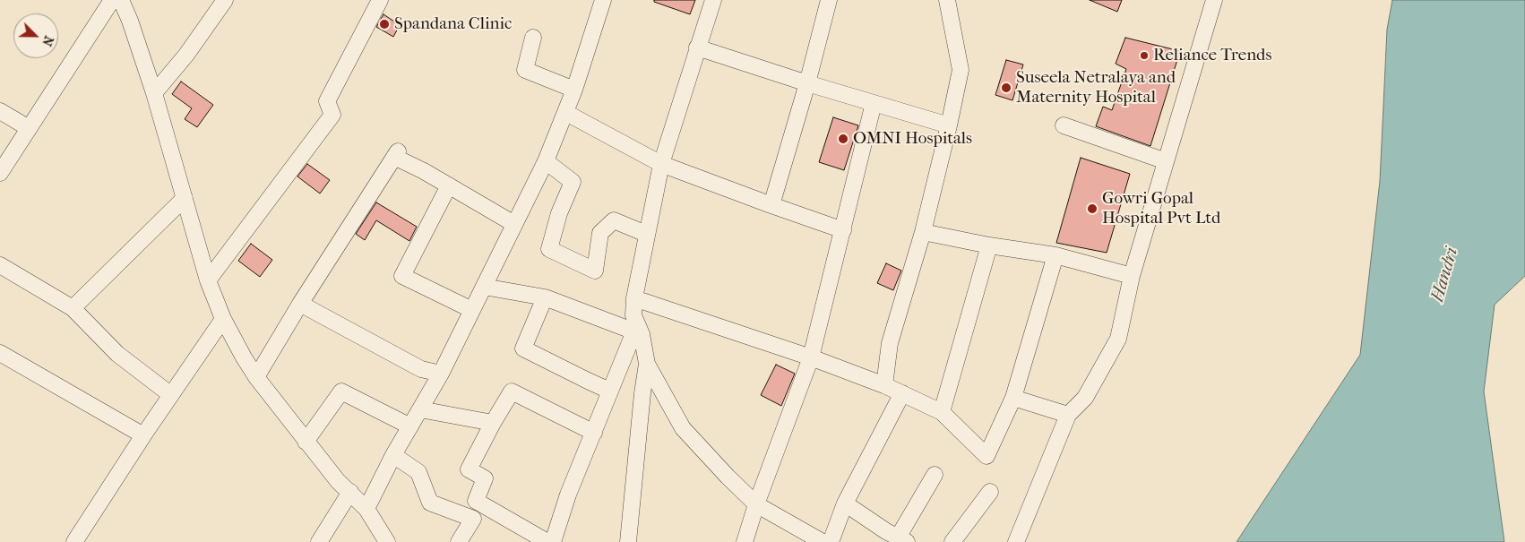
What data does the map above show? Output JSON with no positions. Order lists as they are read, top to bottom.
{
  "water": ["Handri"],
  "places": [
    "Spandana Clinic",
    "Reliance Trends",
    "Suseela Netralaya and Maternity Hospital",
    "OMNI Hospitals",
    "Gowri Gopal Hospital Pvt Ltd"
  ],
  "north": "bottom right"
}
